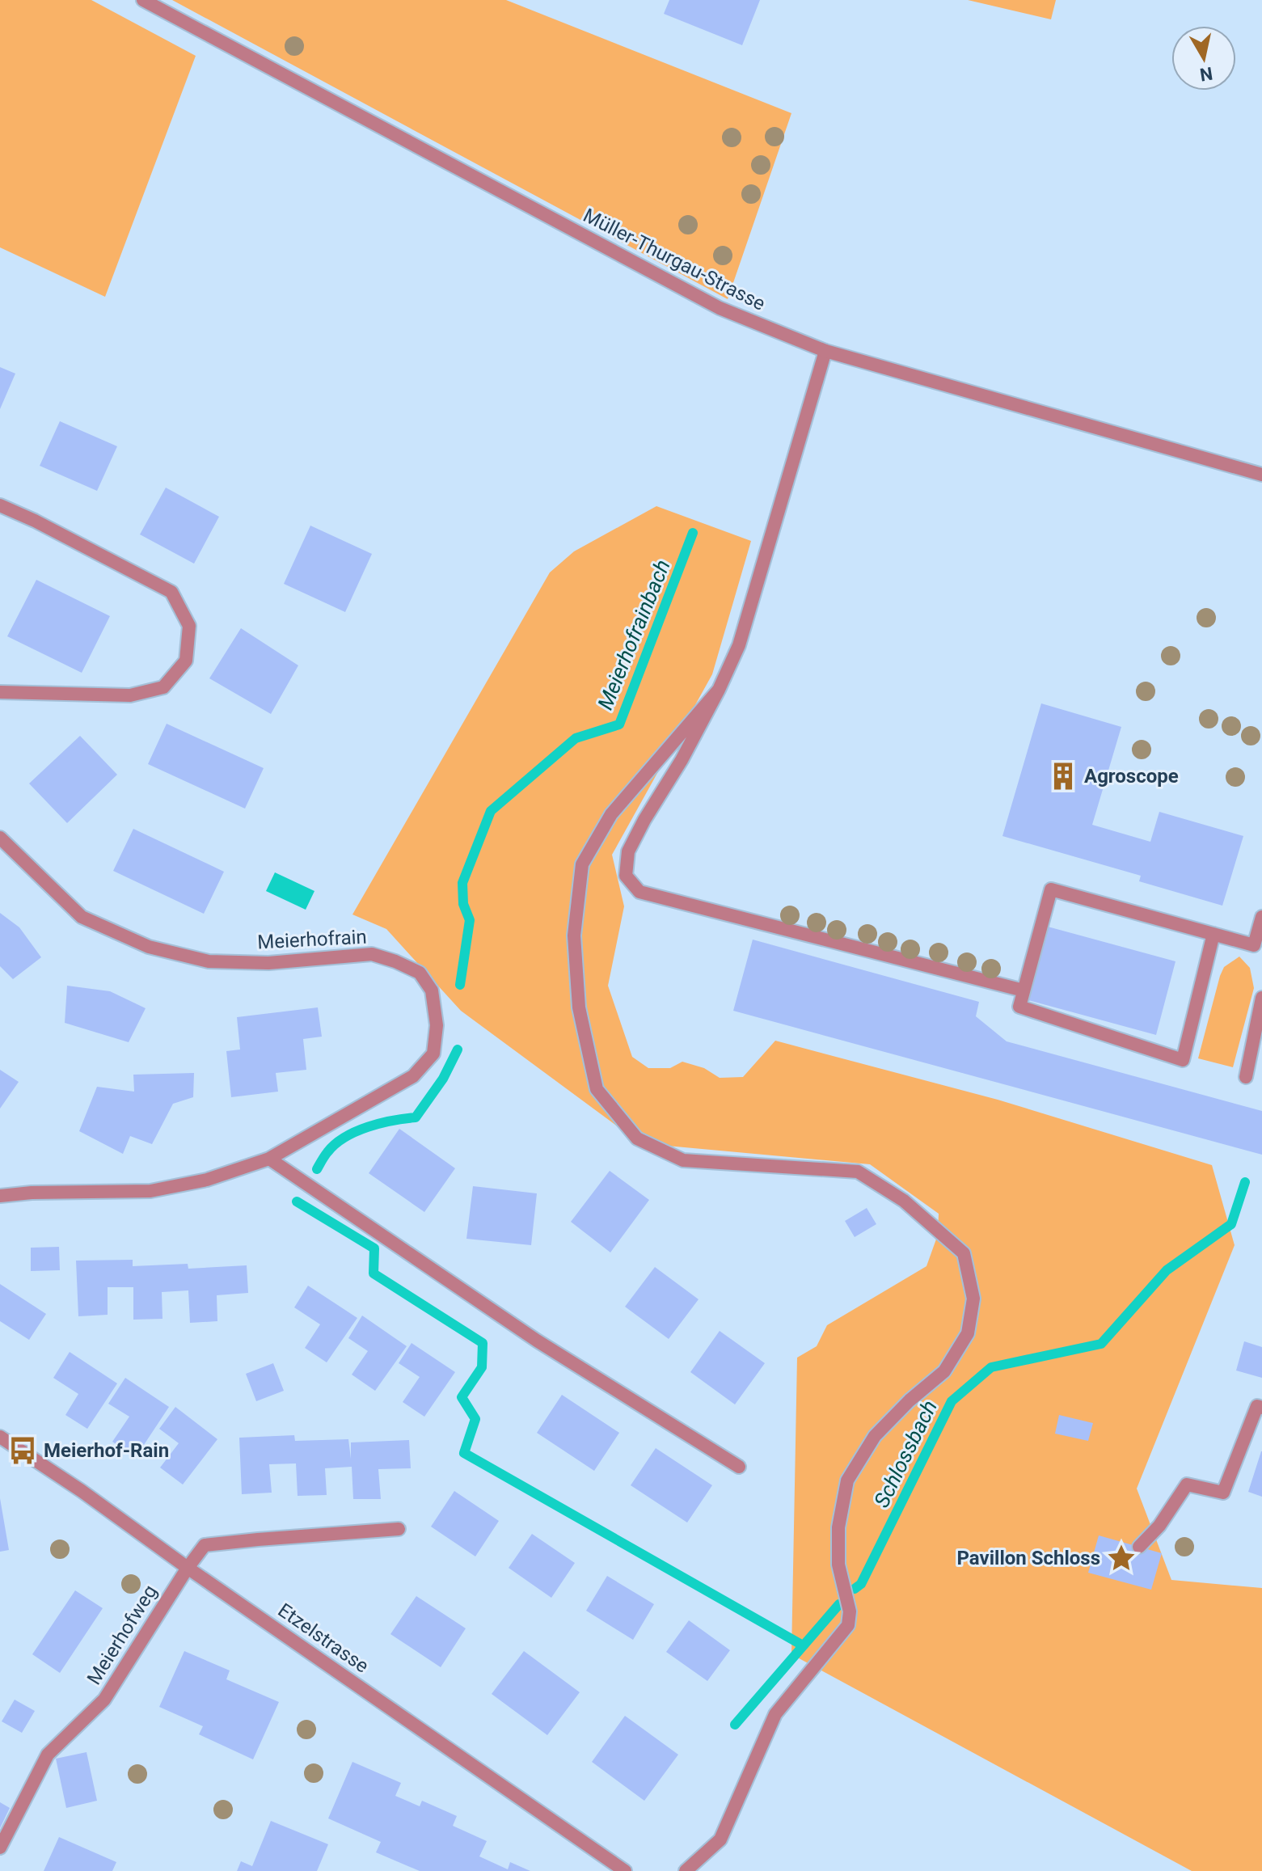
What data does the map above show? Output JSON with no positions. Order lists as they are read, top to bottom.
{
  "streets": {
    "street": [
      "Müller-Thurgau-Strasse",
      "Meierhofrain",
      "Meierhofweg",
      "Etzelstrasse"
    ]
  },
  "crossings": [
    ["Meierhofweg", "Etzelstrasse"]
  ],
  "water": ["Meierhofrainbach", "Schlossbach"],
  "places": {
    "building": ["Agroscope"],
    "bus stop": ["Meierhof-Rain"],
    "place": ["Pavillon Schloss"]
  },
  "north": "bottom"
}
